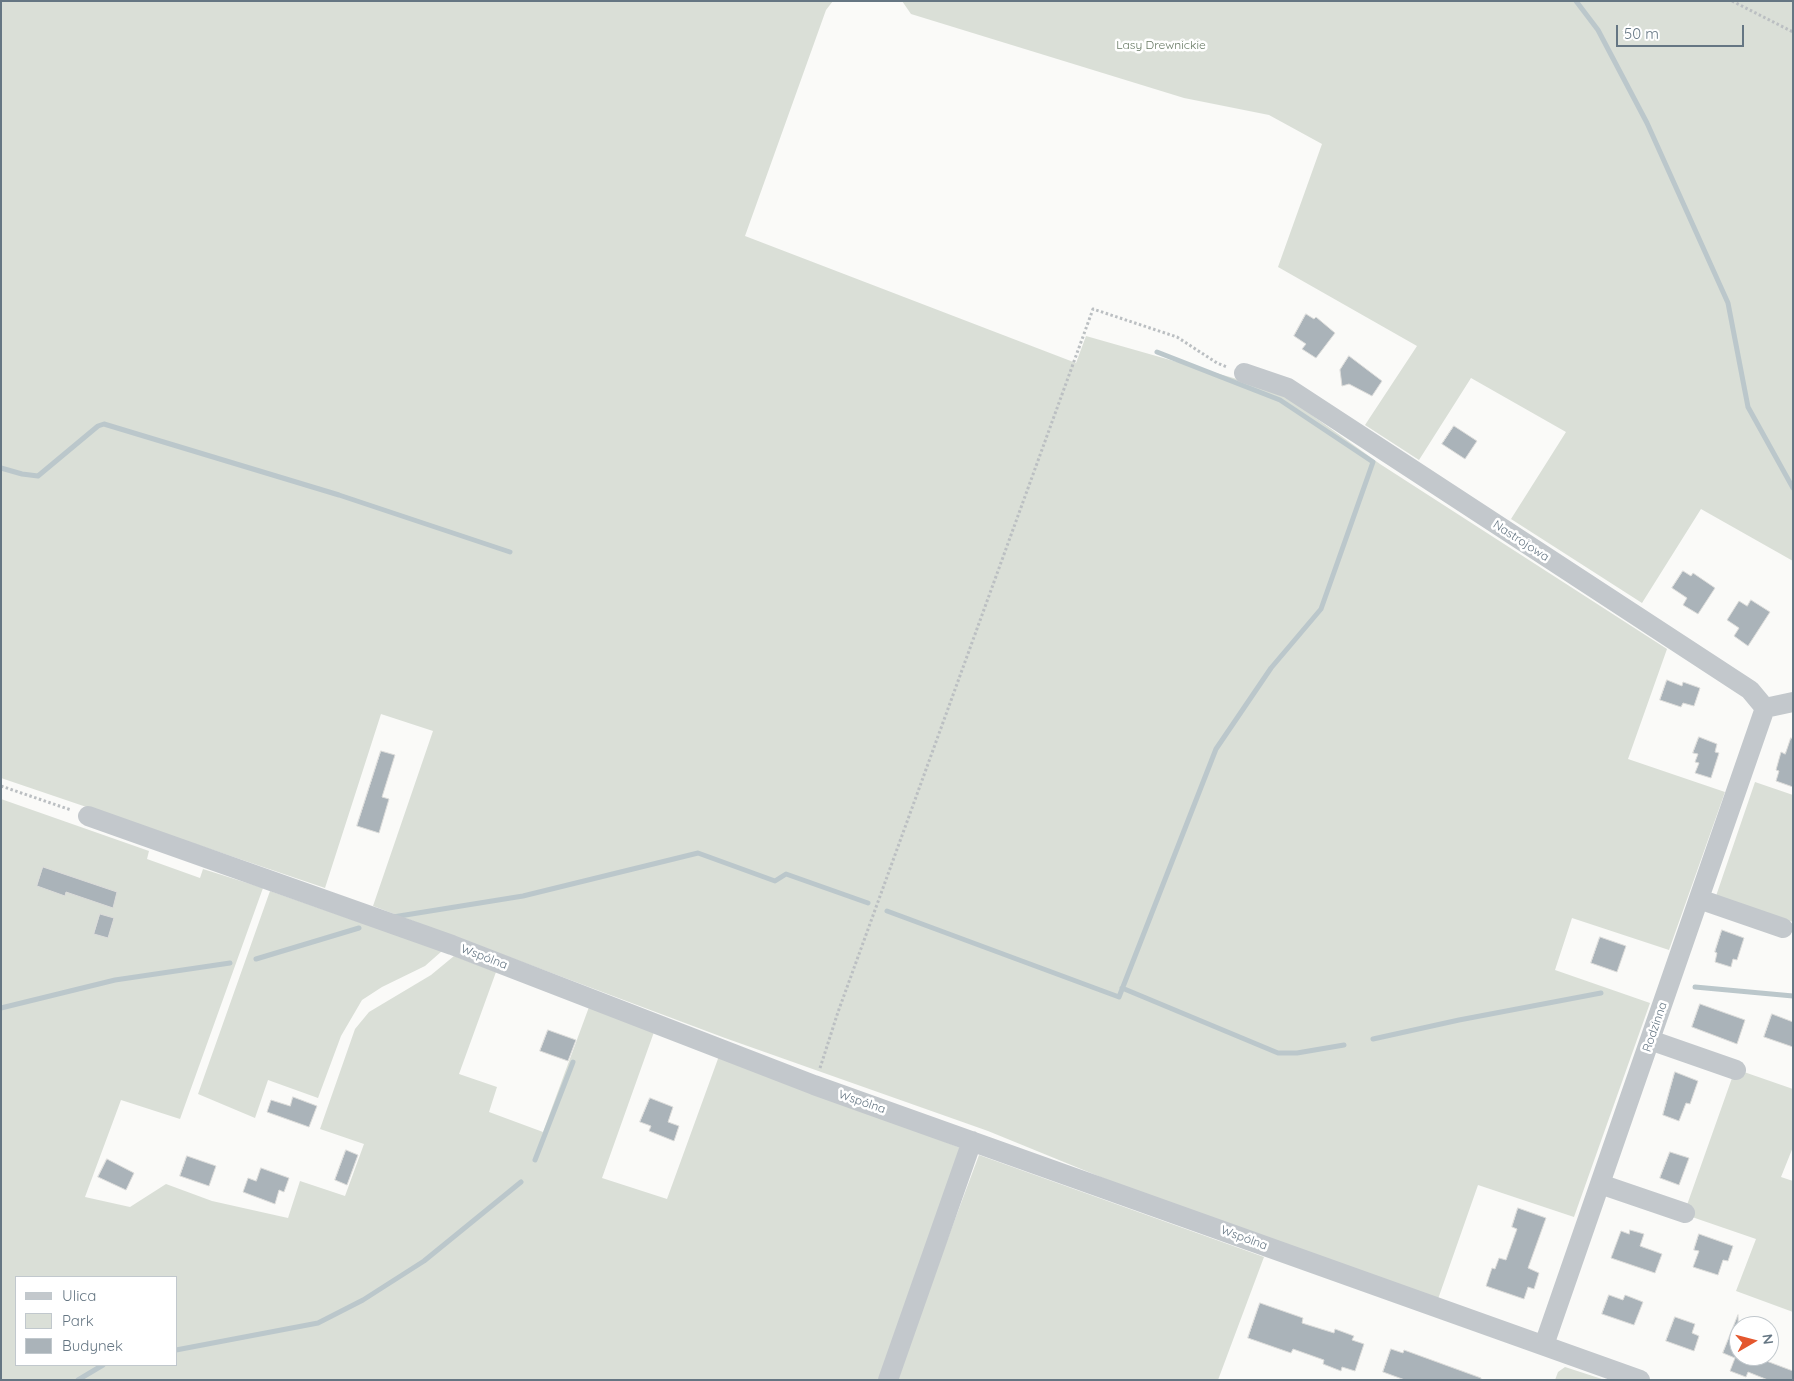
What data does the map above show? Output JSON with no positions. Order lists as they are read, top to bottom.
{
  "streets": {
    "street": ["Nastrojowa", "Wspólna", "Rodzinna"]
  },
  "crossings": [
    ["Nastrojowa", "Rodzinna"],
    ["Wspólna", "Rodzinna"]
  ],
  "parks": ["Lasy Drewnickie"],
  "legend": ["Ulica", "Park", "Budynek"],
  "scale_bar": "50 m",
  "north": "right"
}
